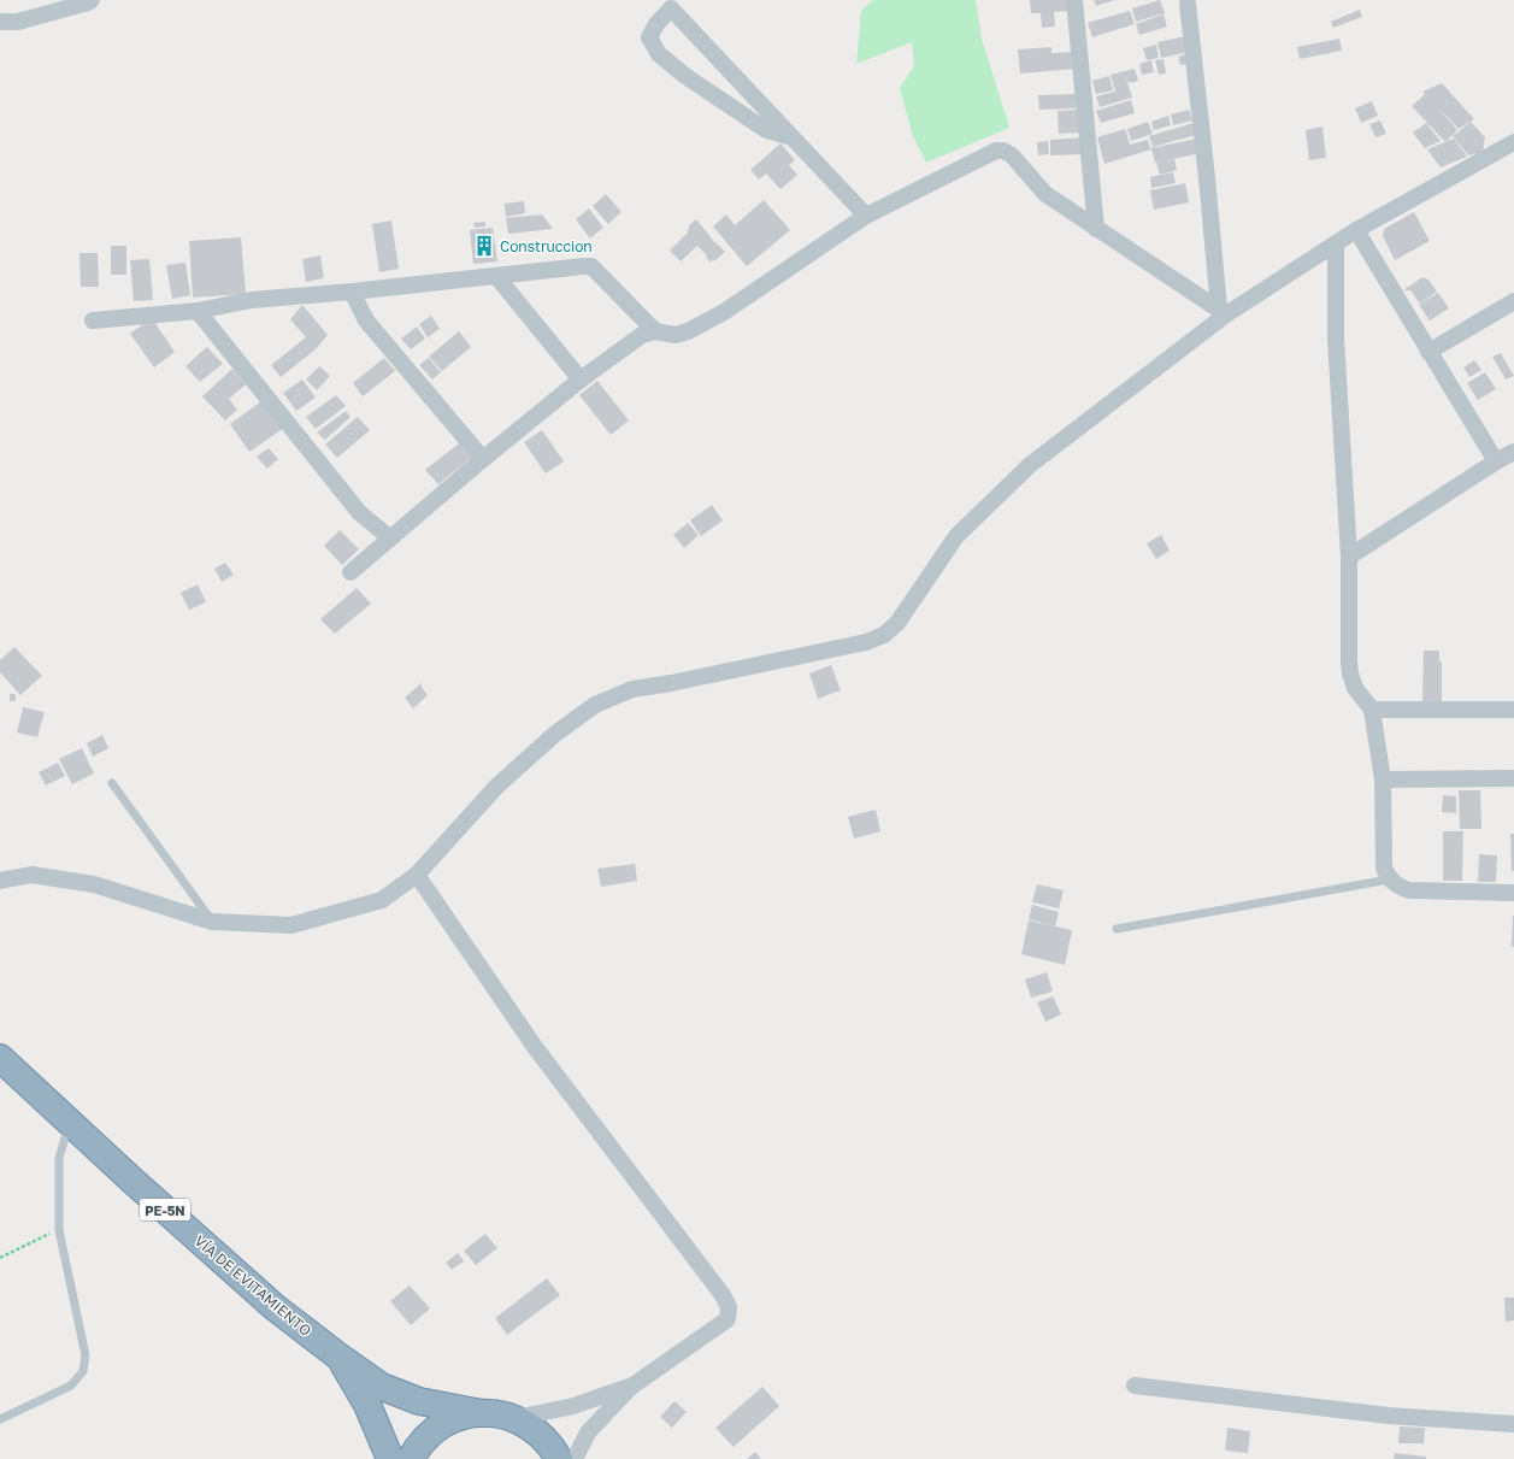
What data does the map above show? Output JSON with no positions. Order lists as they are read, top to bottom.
{
  "streets": {
    "highway": ["PE-5N", "VÍA DE EVITAMIENTO"]
  },
  "places": {
    "building": ["Construccion"]
  }
}
